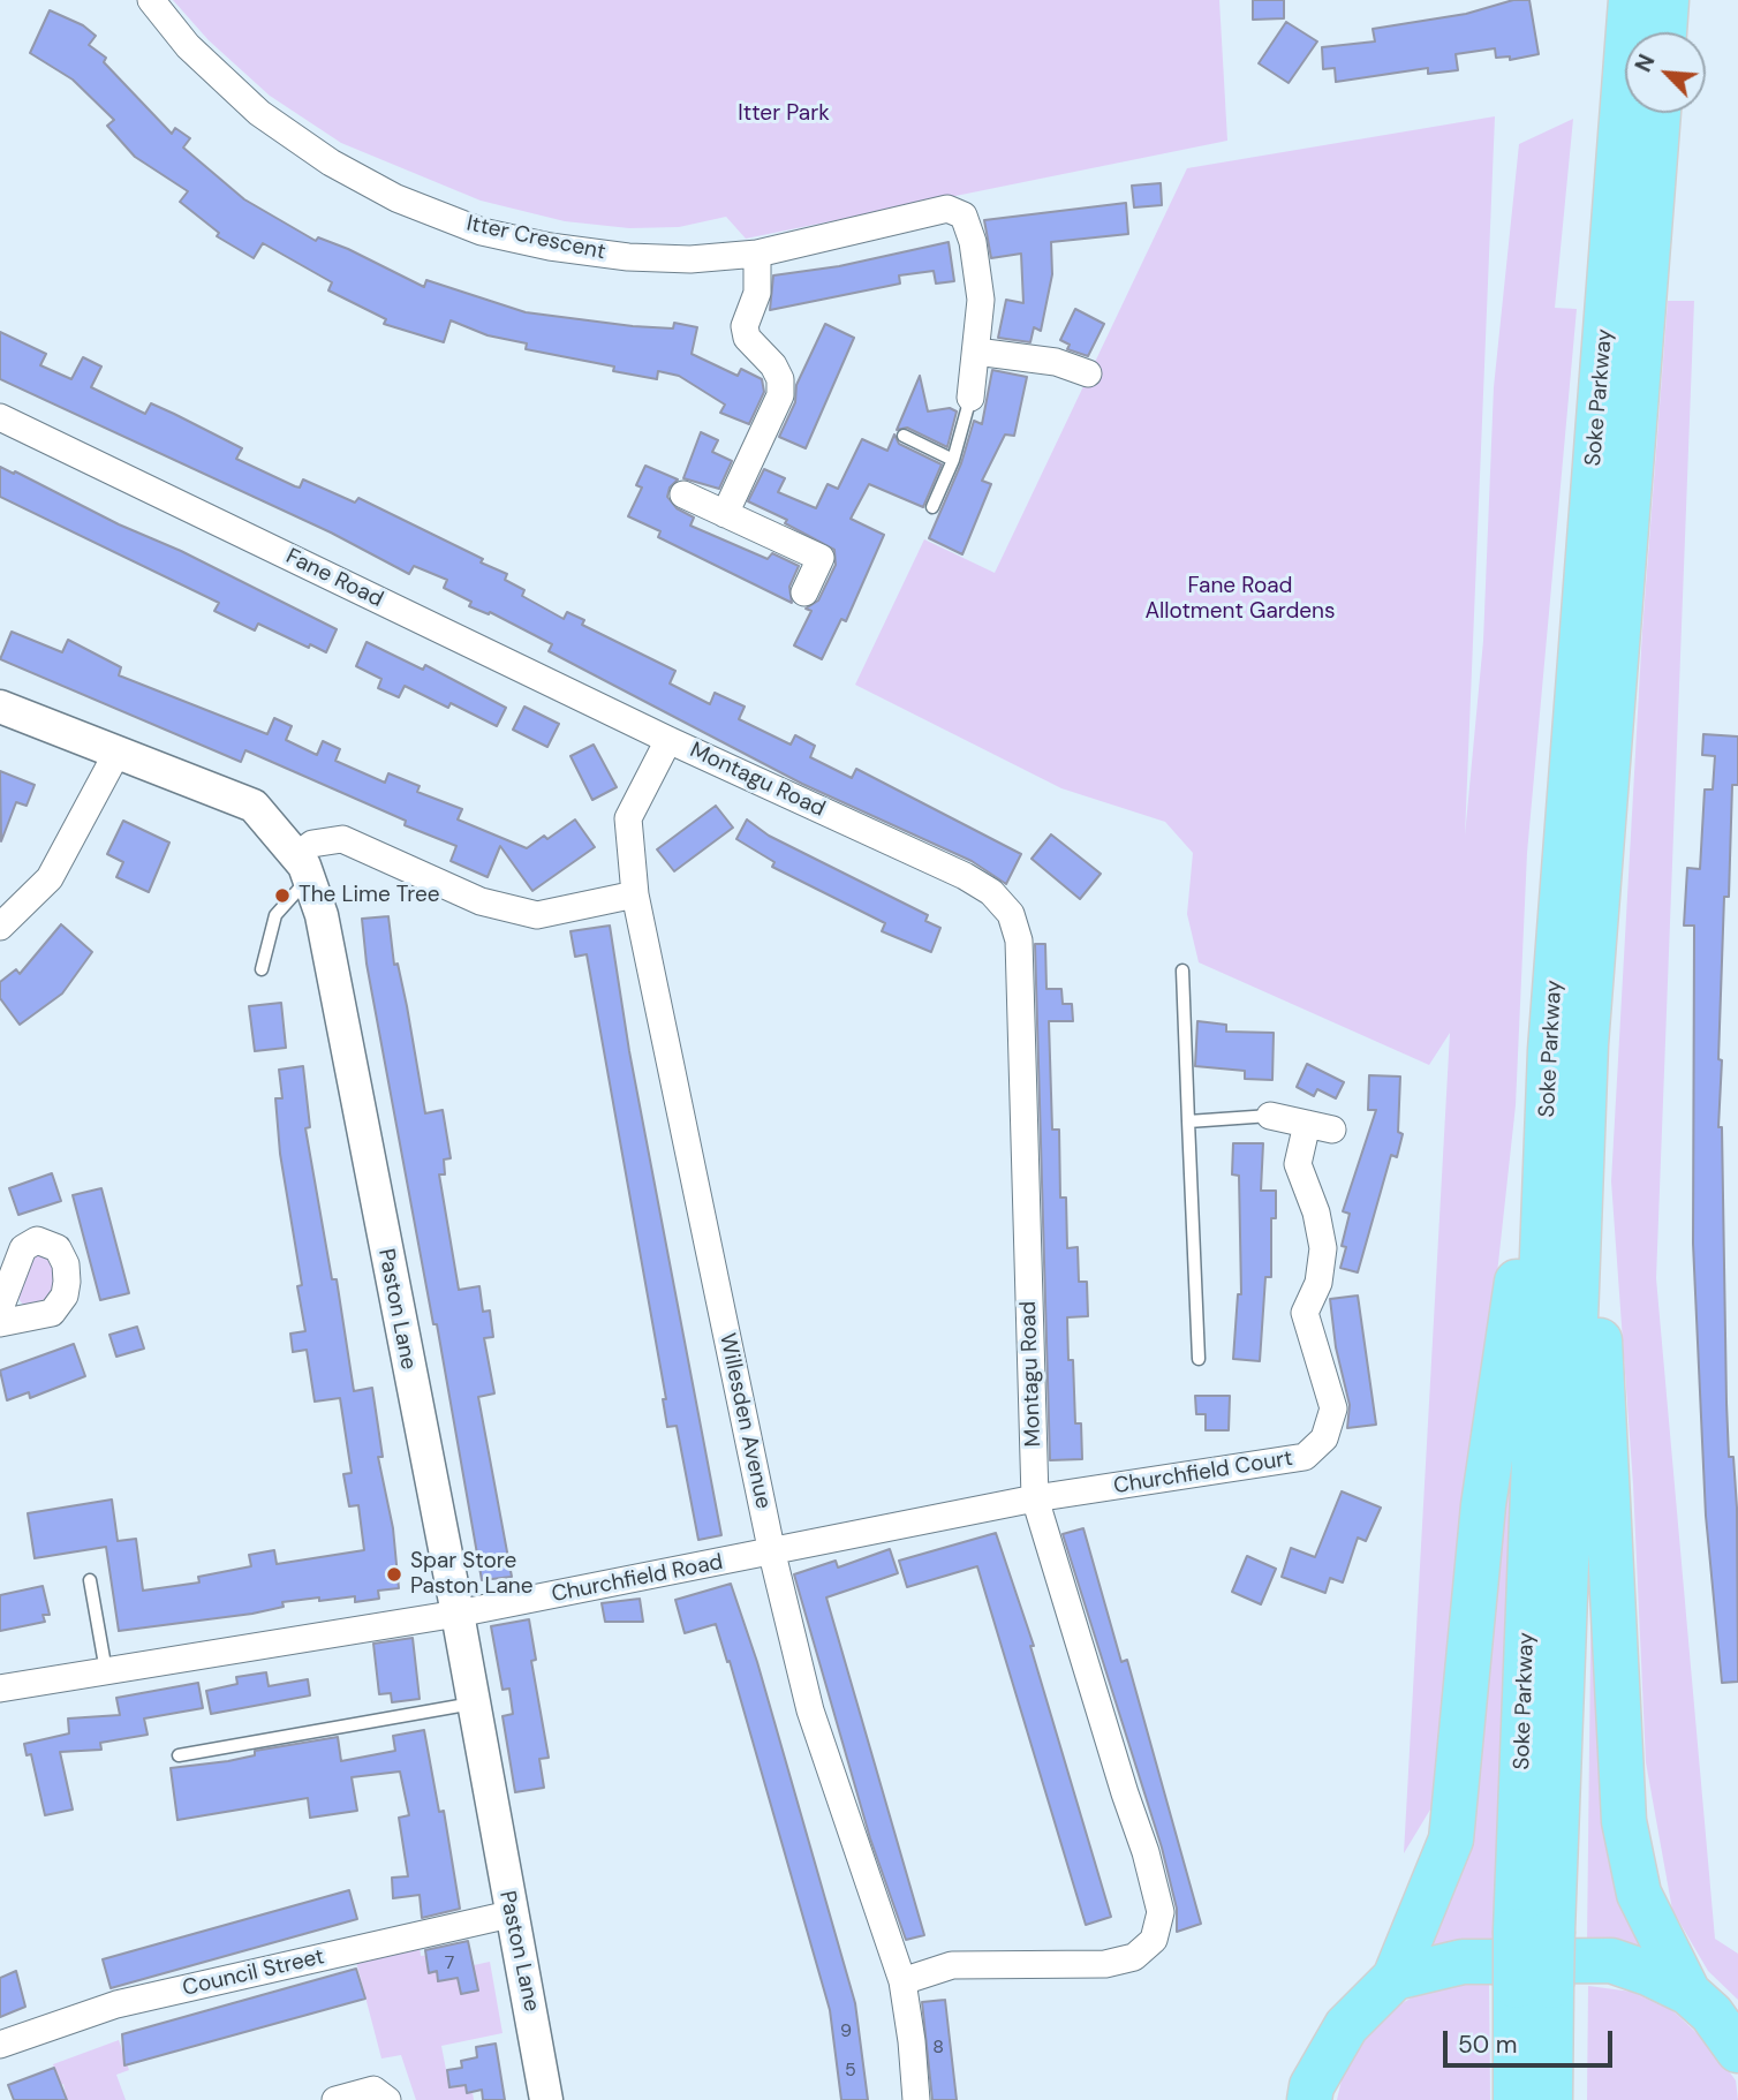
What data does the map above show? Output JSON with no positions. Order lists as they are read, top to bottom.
{
  "streets": {
    "highway": ["Soke Parkway"],
    "street": [
      "Itter Crescent",
      "Fane Road",
      "Montagu Road",
      "Paston Lane",
      "Willesden Avenue",
      "Churchfield Court",
      "Churchfield Road",
      "Council Street"
    ]
  },
  "crossings": [
    ["Fane Road", "Montagu Road"],
    ["Fane Road", "Willesden Avenue"],
    ["Montagu Road", "Willesden Avenue"],
    ["Montagu Road", "Churchfield Court"],
    ["Montagu Road", "Churchfield Road"],
    ["Paston Lane", "Churchfield Road"],
    ["Paston Lane", "Council Street"],
    ["Willesden Avenue", "Churchfield Road"],
    ["Churchfield Court", "Churchfield Road"]
  ],
  "parks": ["Itter Park", "Fane Road Allotment Gardens"],
  "places": ["The Lime Tree", "Spar Store Paston Lane"],
  "house_numbers": [
    "7",
    "9",
    "8",
    "5"
  ],
  "scale_bar": "50 m",
  "north": "top left"
}
